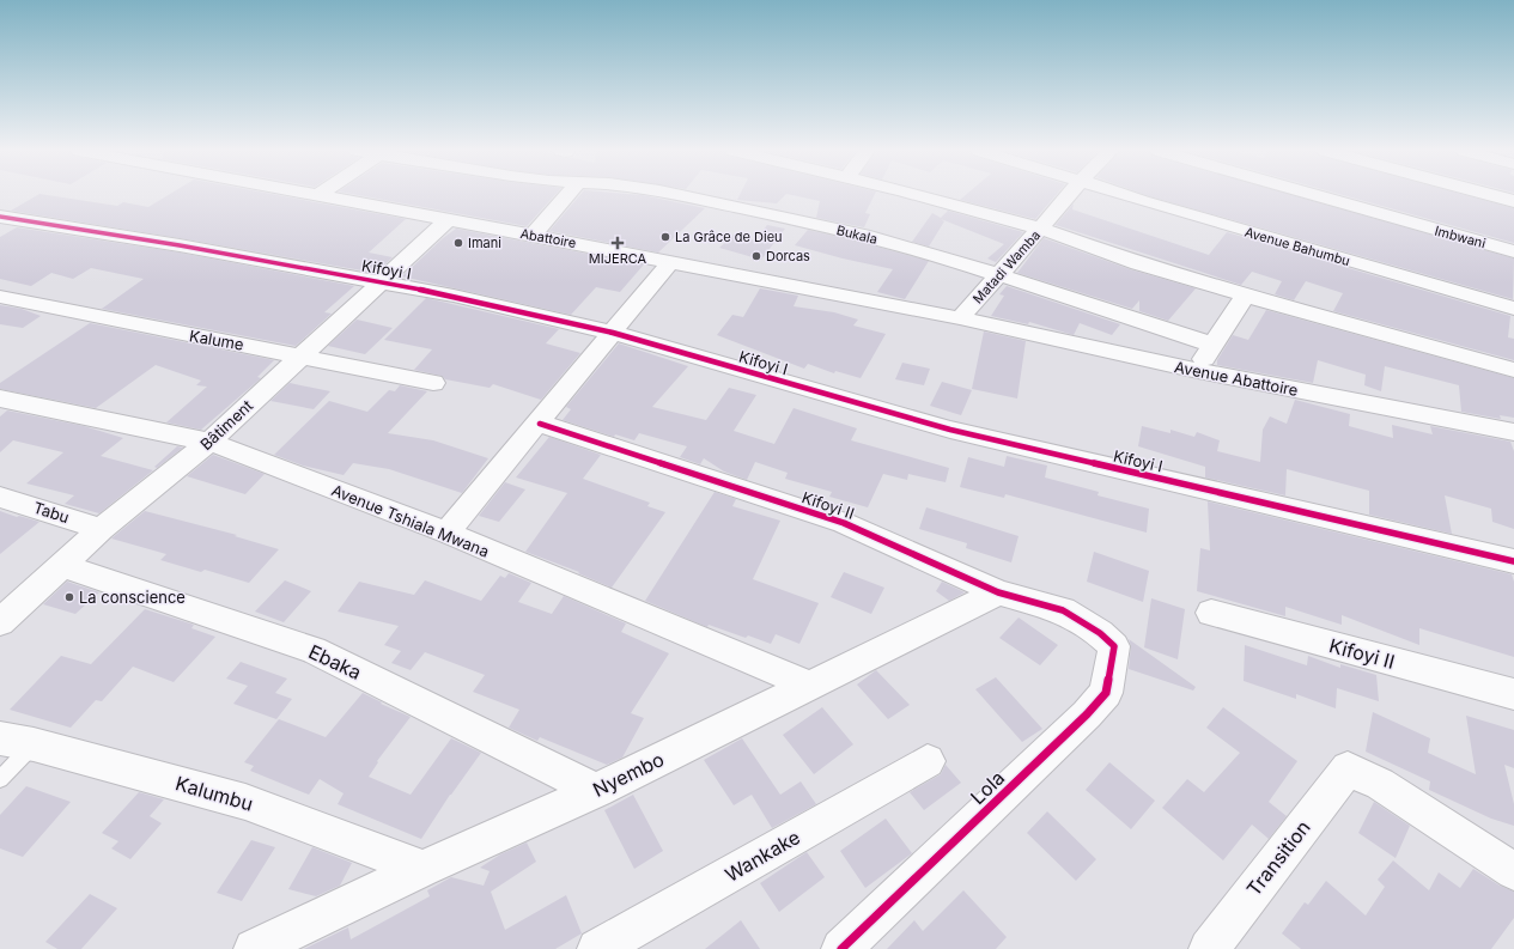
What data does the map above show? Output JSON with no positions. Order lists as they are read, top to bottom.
{
  "streets": {
    "street": [
      "Bukala",
      "Imbwani",
      "Abattoire",
      "Avenue Bahumbu",
      "Matadi Wamba",
      "Kifoyi I",
      "Kalume",
      "Avenue Abattoire",
      "Bâtiment",
      "Kifoyi II",
      "Tabu",
      "Avenue Tshiala Mwana",
      "Ebaka",
      "Nyembo",
      "Lola",
      "Kalumbu",
      "Wankake",
      "Transition"
    ]
  },
  "crossings": [
    ["Bukala", "Matadi Wamba"],
    ["Abattoire", "Matadi Wamba"],
    ["Abattoire", "Avenue Abattoire"],
    ["Abattoire", "Bâtiment"],
    ["Matadi Wamba", "Avenue Abattoire"],
    ["Kifoyi I", "Bâtiment"],
    ["Kalume", "Bâtiment"],
    ["Bâtiment", "Tabu"],
    ["Bâtiment", "Avenue Tshiala Mwana"],
    ["Bâtiment", "Ebaka"],
    ["Kifoyi II", "Nyembo"],
    ["Kifoyi II", "Lola"],
    ["Avenue Tshiala Mwana", "Nyembo"],
    ["Ebaka", "Nyembo"],
    ["Nyembo", "Kalumbu"]
  ],
  "places": {
    "other": [
      "La Grâce de Dieu",
      "Imani",
      "Dorcas",
      "La conscience"
    ],
    "health": ["MIJERCA"]
  }
}
